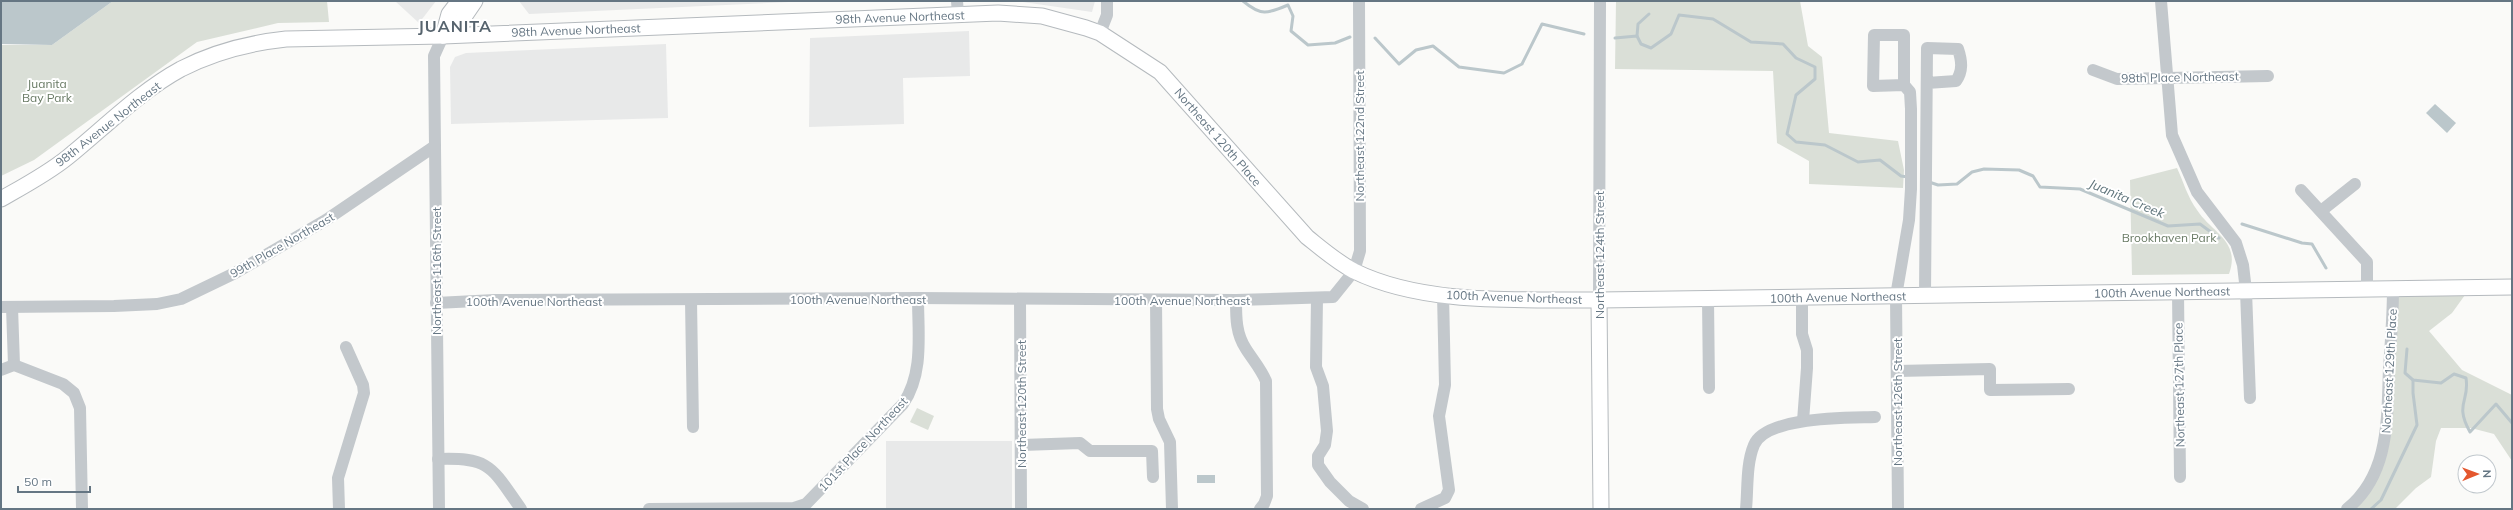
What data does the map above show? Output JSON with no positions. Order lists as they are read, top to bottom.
{
  "streets": {
    "main road": [
      "98th Avenue Northeast",
      "Northeast 120th Place",
      "Northeast 124th Street",
      "100th Avenue Northeast"
    ],
    "street": [
      "98th Place Northeast",
      "Northeast 122nd Street",
      "99th Place Northeast",
      "Northeast 116th Street",
      "Northeast 129th Place",
      "Northeast 127th Place",
      "Northeast 126th Street",
      "Northeast 120th Street",
      "101st Place Northeast"
    ]
  },
  "crossings": [
    ["98th Avenue Northeast", "Northeast 120th Place"],
    ["98th Avenue Northeast", "Northeast 116th Street"],
    ["Northeast 122nd Street", "Northeast 120th Place"],
    ["Northeast 122nd Street", "100th Avenue Northeast"],
    ["Northeast 120th Place", "100th Avenue Northeast"],
    ["99th Place Northeast", "Northeast 116th Street"],
    ["Northeast 124th Street", "100th Avenue Northeast"],
    ["Northeast 116th Street", "100th Avenue Northeast"],
    ["100th Avenue Northeast", "Northeast 129th Place"],
    ["100th Avenue Northeast", "Northeast 127th Place"],
    ["100th Avenue Northeast", "Northeast 126th Street"],
    ["100th Avenue Northeast", "Northeast 120th Street"],
    ["100th Avenue Northeast", "101st Place Northeast"]
  ],
  "districts": ["JUANITA"],
  "water": ["Juanita Creek"],
  "parks": ["Juanita Bay Park", "Brookhaven Park"],
  "scale_bar": "50 m",
  "north": "right"
}
